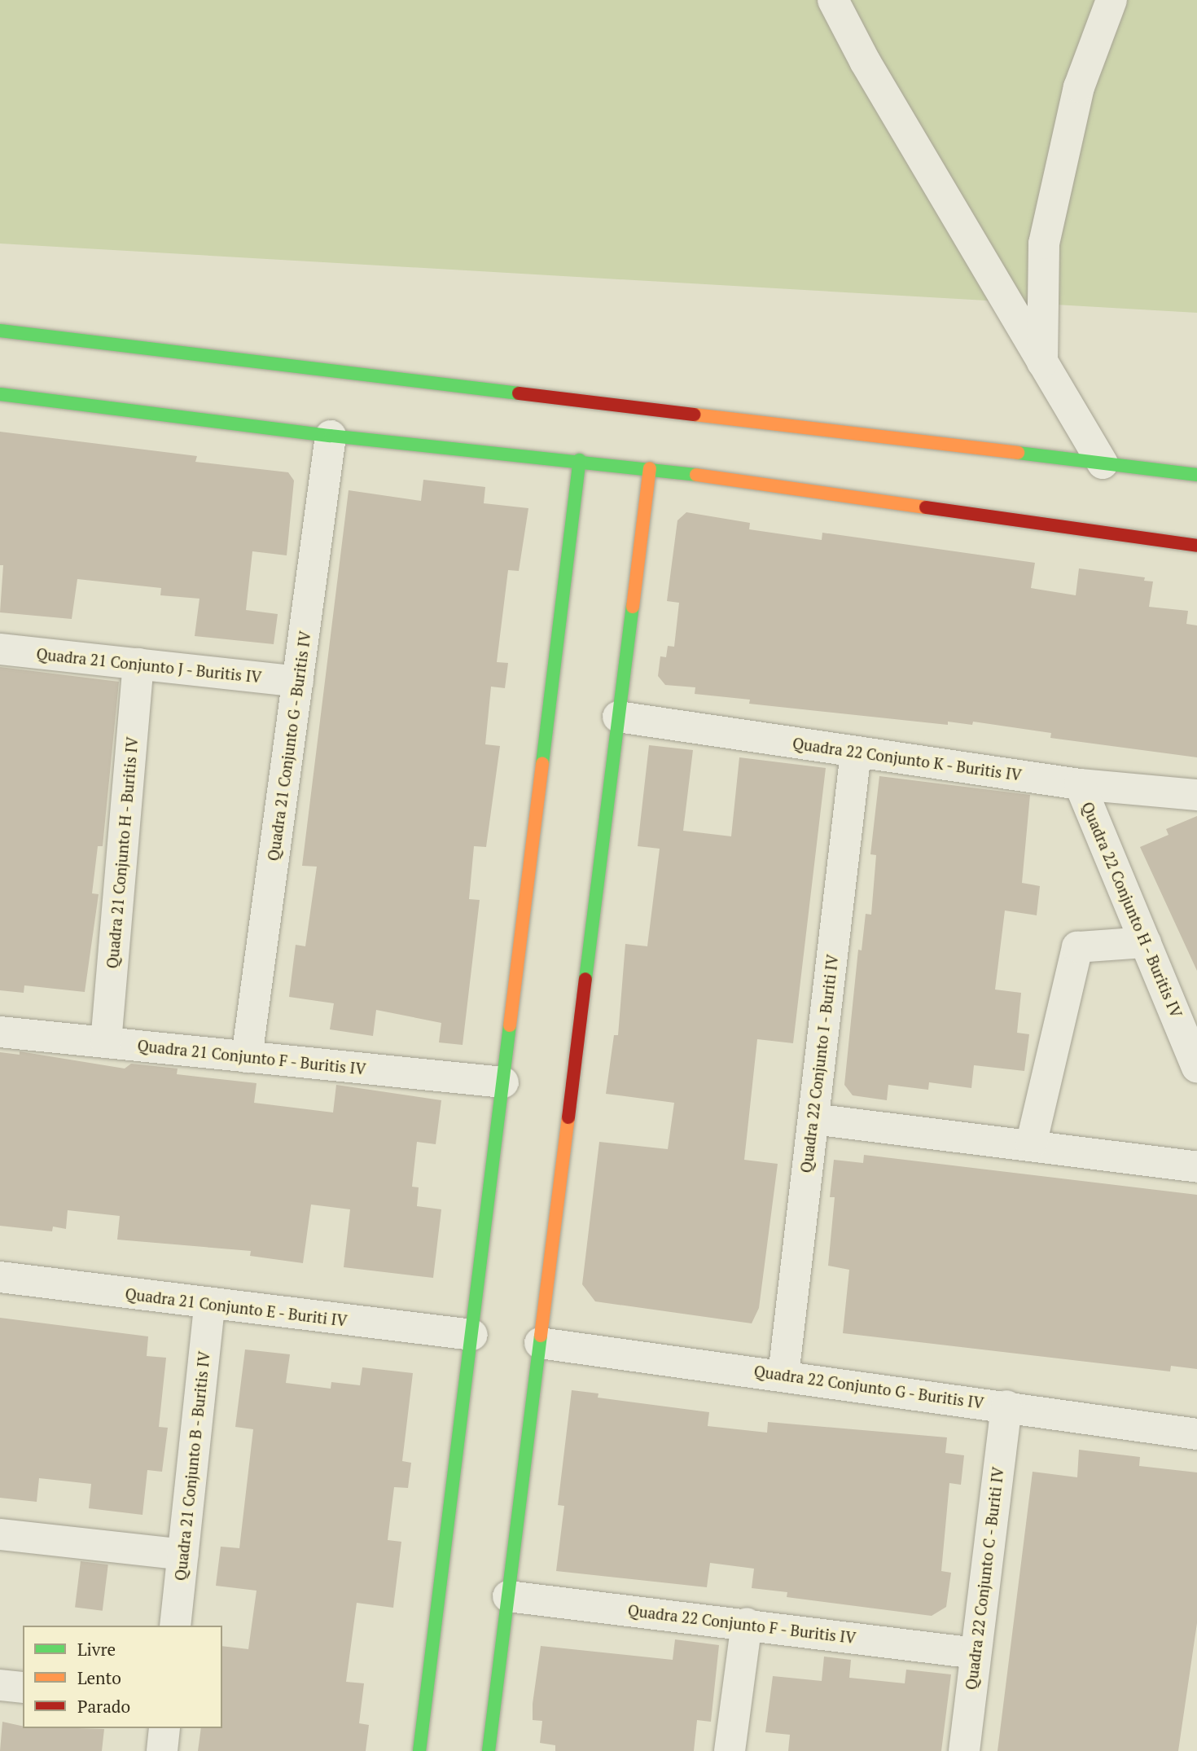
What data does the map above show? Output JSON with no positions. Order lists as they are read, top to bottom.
{
  "streets": {
    "street": [
      "Quadra 21 Conjunto J - Buritis IV",
      "Quadra 21 Conjunto G - Buritis IV",
      "Quadra 22 Conjunto K - Buritis IV",
      "Quadra 21 Conjunto H - Buritis IV",
      "Quadra 22 Conjunto H - Buritis IV",
      "Quadra 21 Conjunto F - Buritis IV",
      "Quadra 22 Conjunto I - Buriti IV",
      "Quadra 21 Conjunto E - Buriti IV",
      "Quadra 22 Conjunto G - Buritis IV",
      "Quadra 21 Conjunto B - Buritis IV",
      "Quadra 22 Conjunto C - Buriti IV",
      "Quadra 22 Conjunto F - Buritis IV"
    ]
  },
  "crossings": [
    ["Quadra 21 Conjunto J - Buritis IV", "Quadra 21 Conjunto G - Buritis IV"],
    ["Quadra 21 Conjunto J - Buritis IV", "Quadra 21 Conjunto H - Buritis IV"],
    ["Quadra 21 Conjunto G - Buritis IV", "Quadra 21 Conjunto F - Buritis IV"],
    ["Quadra 22 Conjunto K - Buritis IV", "Quadra 22 Conjunto H - Buritis IV"],
    ["Quadra 22 Conjunto K - Buritis IV", "Quadra 22 Conjunto I - Buriti IV"],
    ["Quadra 21 Conjunto H - Buritis IV", "Quadra 21 Conjunto F - Buritis IV"],
    ["Quadra 22 Conjunto I - Buriti IV", "Quadra 22 Conjunto G - Buritis IV"],
    ["Quadra 21 Conjunto E - Buriti IV", "Quadra 21 Conjunto B - Buritis IV"],
    ["Quadra 22 Conjunto G - Buritis IV", "Quadra 22 Conjunto C - Buriti IV"],
    ["Quadra 22 Conjunto C - Buriti IV", "Quadra 22 Conjunto F - Buritis IV"]
  ],
  "legend": ["Livre", "Lento", "Parado"]
}
